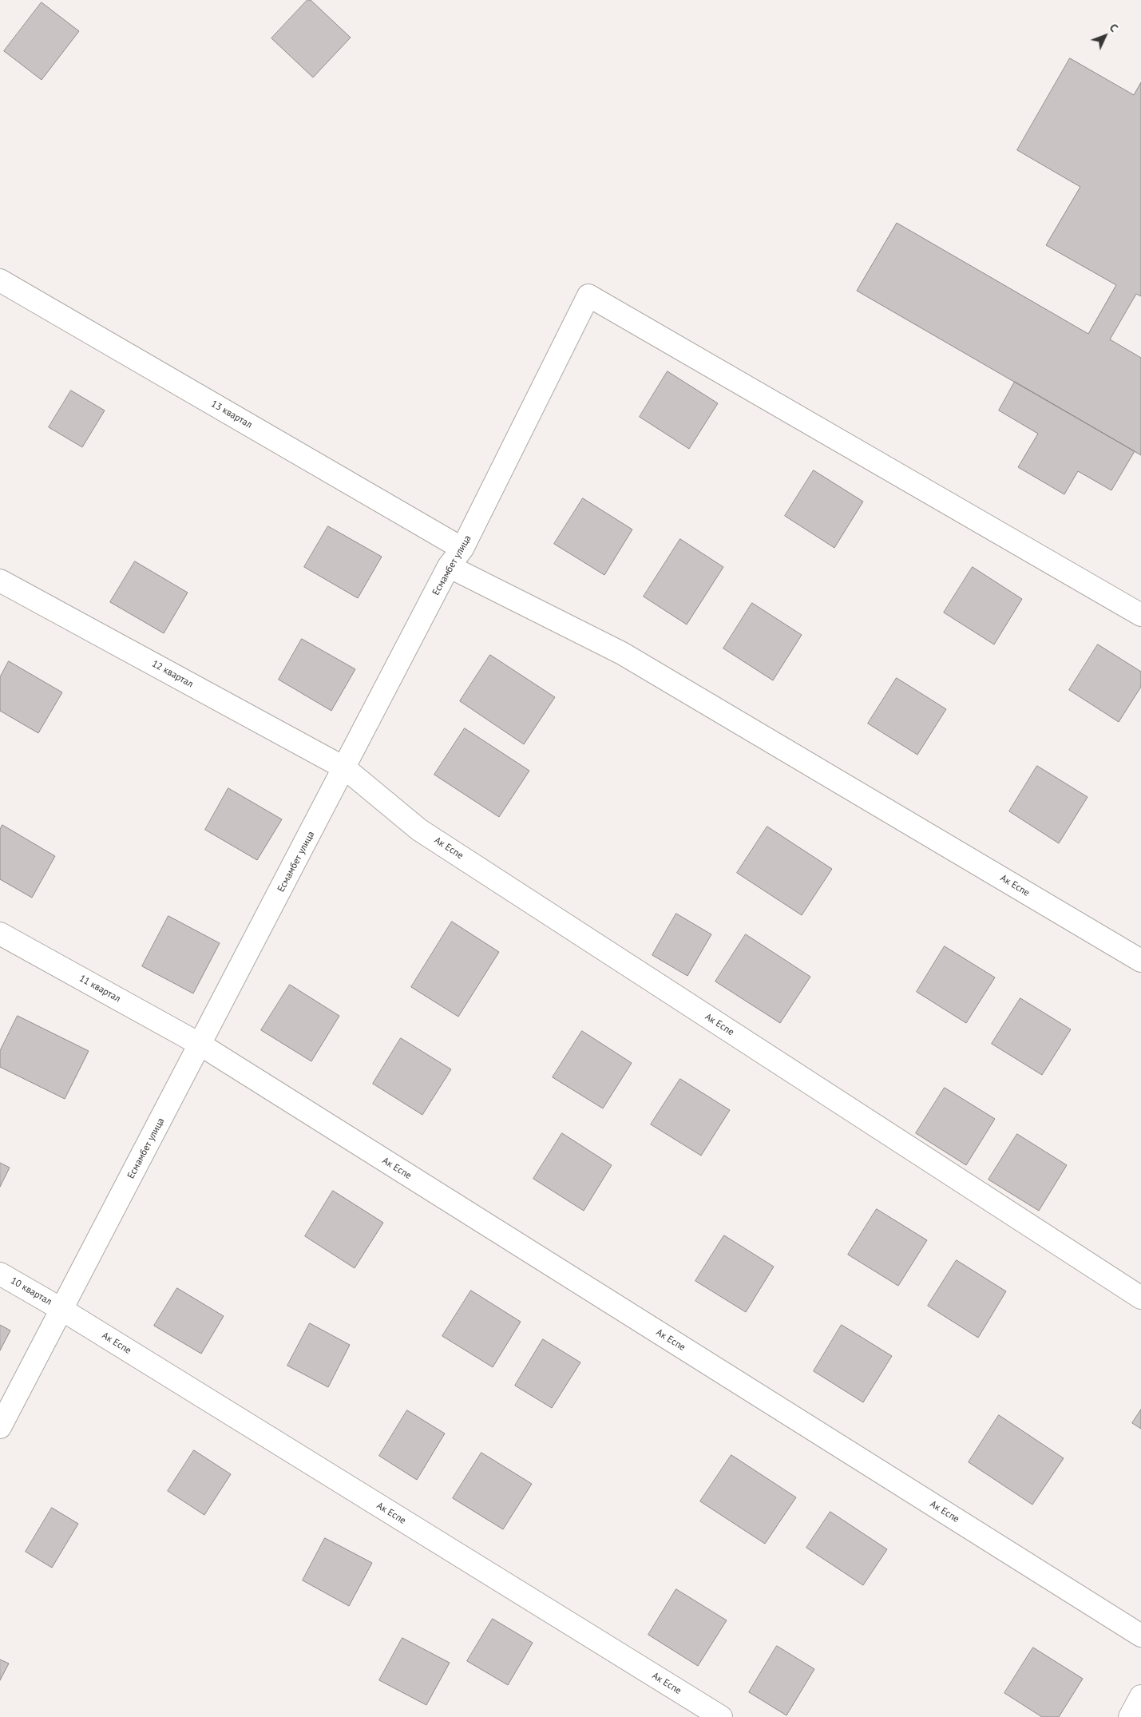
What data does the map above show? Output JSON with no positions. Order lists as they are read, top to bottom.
{
  "streets": {
    "street": [
      "13 квартал",
      "Есмамбет улица",
      "12 квартал",
      "Ак Еспе",
      "11 квартал",
      "10 квартал"
    ]
  },
  "crossings": [
    ["13 квартал", "Есмамбет улица"],
    ["Есмамбет улица", "12 квартал"],
    ["Есмамбет улица", "Ак Еспе"],
    ["Есмамбет улица", "11 квартал"],
    ["Есмамбет улица", "10 квартал"],
    ["12 квартал", "Ак Еспе"],
    ["Ак Еспе", "11 квартал"],
    ["Ак Еспе", "10 квартал"]
  ],
  "north": "top right"
}
